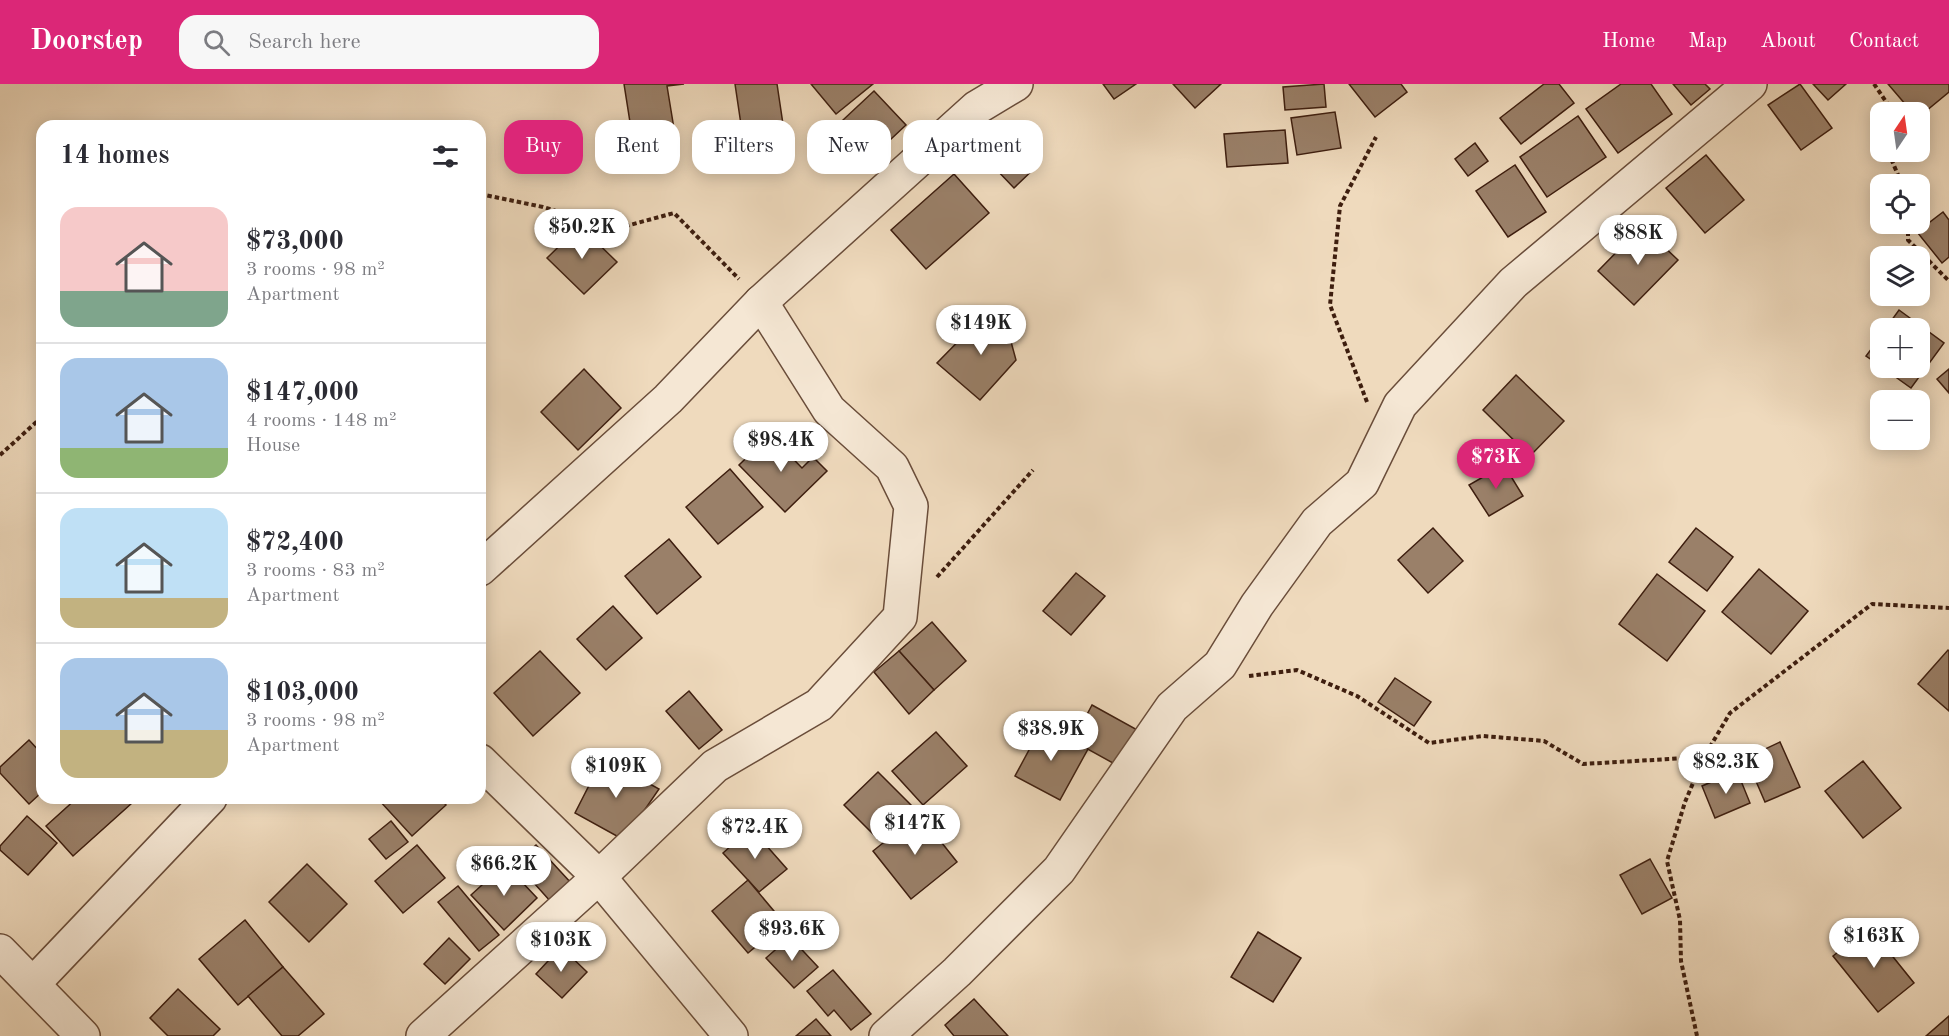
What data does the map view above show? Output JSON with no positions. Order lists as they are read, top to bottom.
{
  "north": "top",
  "page": {
    "header": "Doorstep",
    "search": "Search here",
    "nav": [
      "Home",
      "Map",
      "About",
      "Contact"
    ],
    "map_buttons": ["+", "−"],
    "chip": [
      "Buy",
      "Rent",
      "Filters",
      "New",
      "Apartment"
    ],
    "heading": "14 homes",
    "list": [
      {
        "name": "$73,000",
        "note": "3 rooms · 98 m² · Apartment"
      },
      {
        "name": "$147,000",
        "note": "4 rooms · 148 m² · House"
      },
      {
        "name": "$72,400",
        "note": "3 rooms · 83 m² · Apartment"
      },
      {
        "name": "$103,000",
        "note": "3 rooms · 98 m² · Apartment"
      }
    ],
    "price": [
      "$50.2K",
      "$88K",
      "$149K",
      "$98.4K",
      "$73K",
      "$38.9K",
      "$82.3K",
      "$109K",
      "$147K",
      "$72.4K",
      "$66.2K",
      "$93.6K",
      "$163K",
      "$103K"
    ]
  }
}
